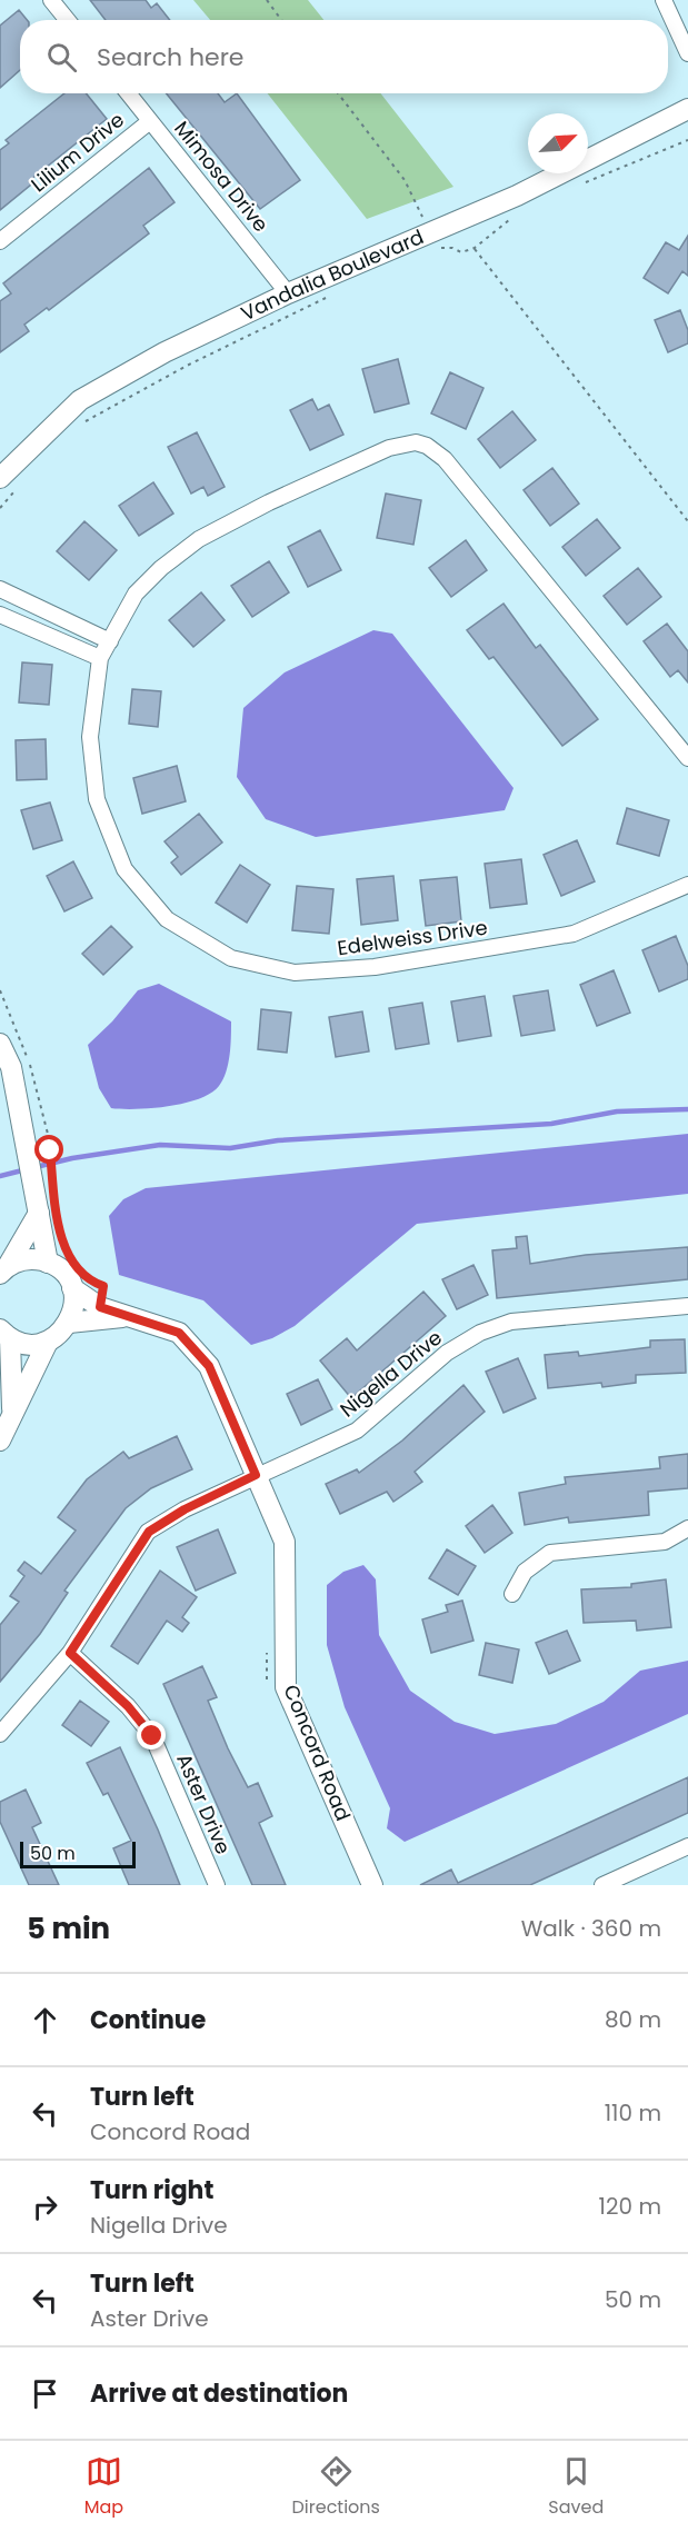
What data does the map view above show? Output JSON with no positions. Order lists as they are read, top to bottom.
{
  "streets": {
    "street": [
      "Lilium Drive",
      "Mimosa Drive",
      "Vandalia Boulevard",
      "Edelweiss Drive",
      "Nigella Drive",
      "Concord Road",
      "Aster Drive"
    ]
  },
  "crossings": [
    ["Lilium Drive", "Mimosa Drive"],
    ["Mimosa Drive", "Vandalia Boulevard"],
    ["Nigella Drive", "Concord Road"],
    ["Nigella Drive", "Aster Drive"]
  ],
  "scale_bar": "50 m",
  "north": "top right",
  "page": {
    "search": "Search here",
    "scale": "50 m",
    "heading": ["5 min", "Walk · 360 m"],
    "list": [
      ["Continue", "80 m"],
      ["Turn left", "Concord Road", "110 m"],
      ["Turn right", "Nigella Drive", "120 m"],
      ["Turn left", "Aster Drive", "50 m"],
      "Arrive at destination"
    ],
    "nav": ["Map", "Directions", "Saved"]
  }
}
